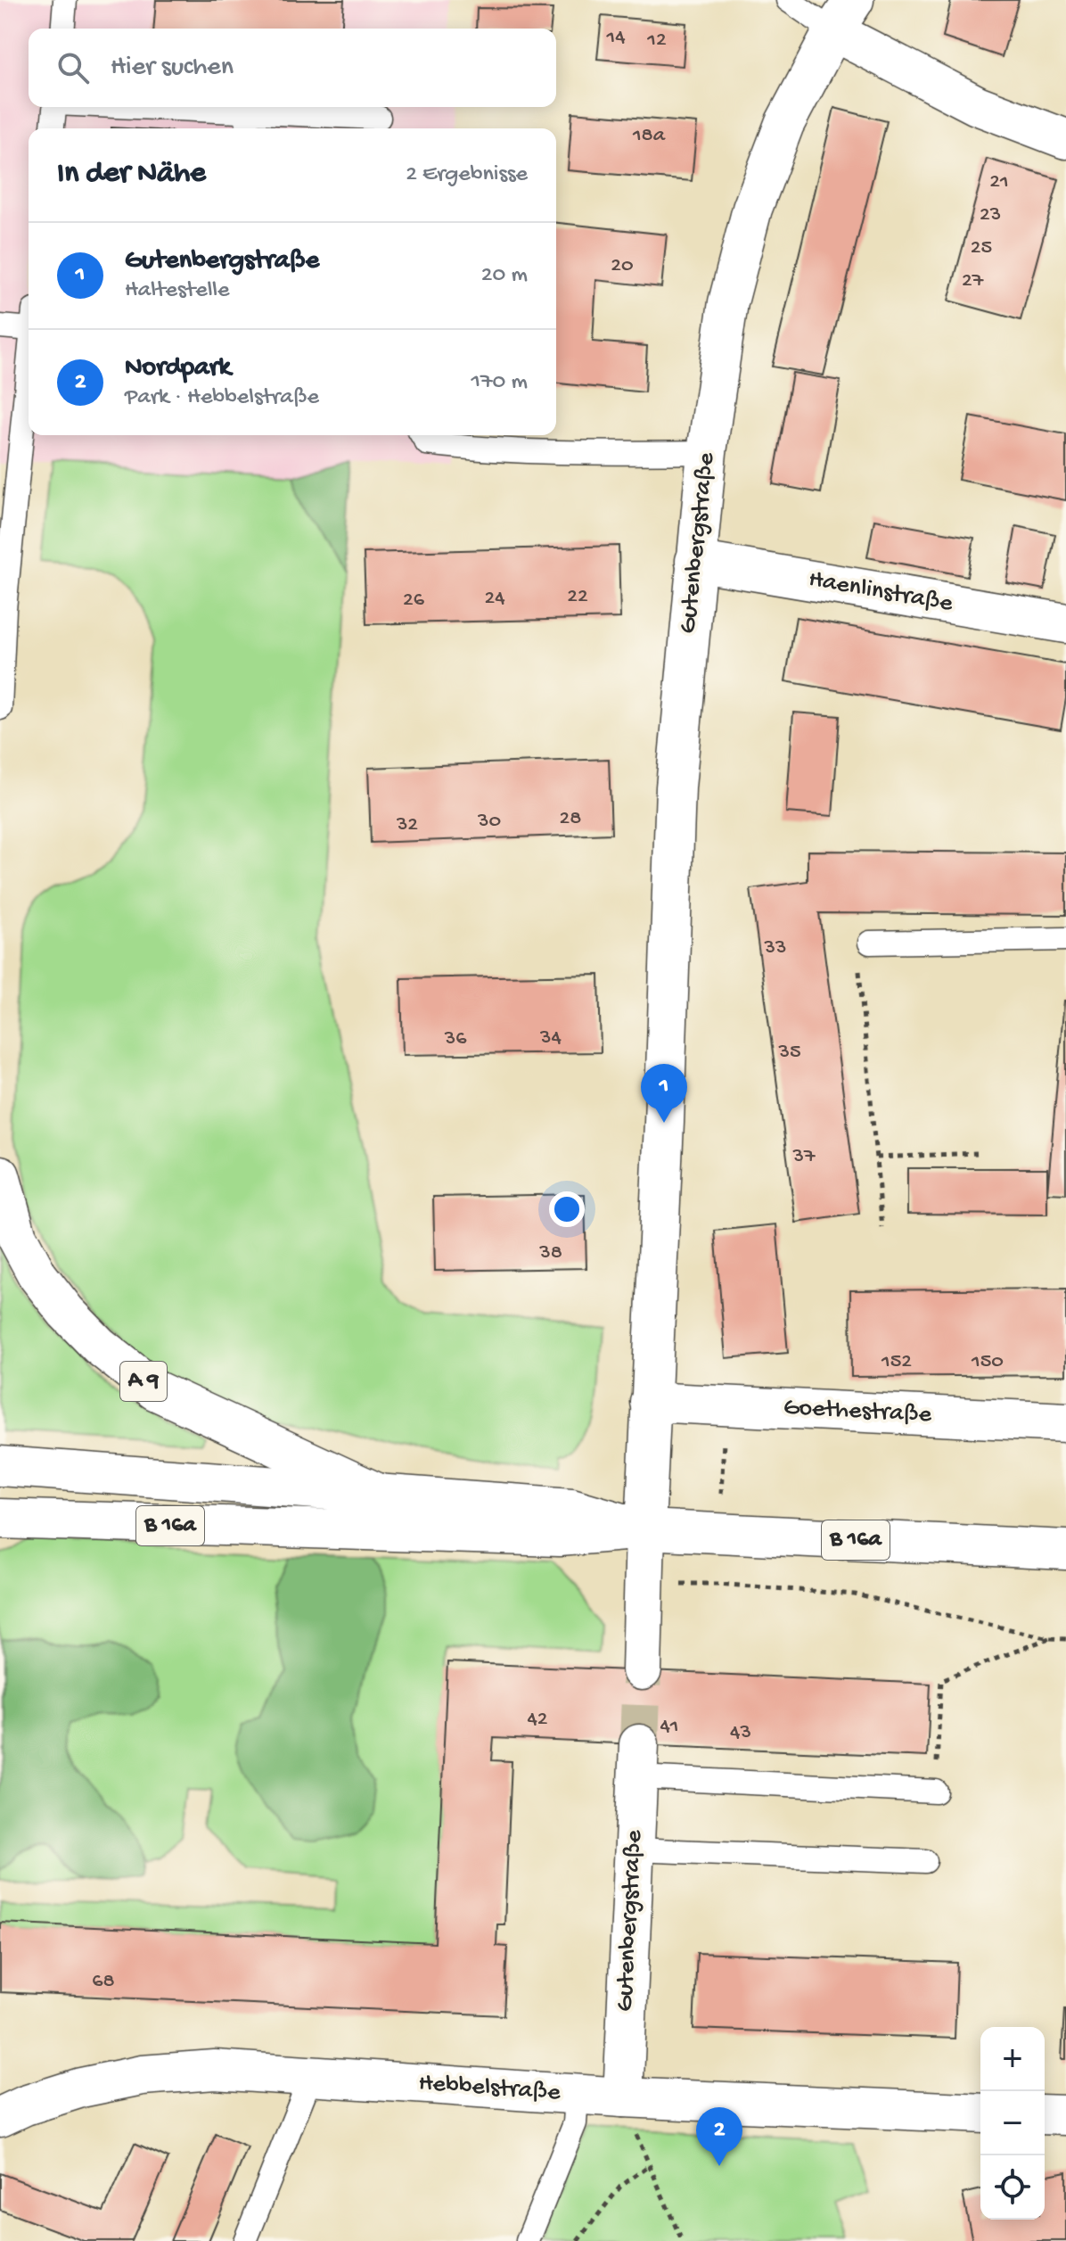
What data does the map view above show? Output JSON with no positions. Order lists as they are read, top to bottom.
{
  "streets": {
    "main road": [
      "Gutenbergstraße",
      "Haenlinstraße",
      "A 9",
      "Goethestraße",
      "B 16a",
      "Hebbelstraße"
    ]
  },
  "crossings": [
    ["Gutenbergstraße", "Haenlinstraße"],
    ["Gutenbergstraße", "Goethestraße"],
    ["Gutenbergstraße", "B 16a"],
    ["Gutenbergstraße", "Hebbelstraße"],
    ["A 9", "B 16a"]
  ],
  "house_numbers": [
    "14",
    "12",
    "18a",
    "21",
    "23",
    "25",
    "20",
    "27",
    "22",
    "24",
    "26",
    "28",
    "30",
    "32",
    "33",
    "34",
    "36",
    "35",
    "37",
    "38",
    "152",
    "150",
    "42",
    "41",
    "43",
    "68"
  ],
  "page": {
    "search": "Hier suchen",
    "heading": ["In der Nähe", "2 Ergebnisse"],
    "list": [
      {
        "mark": "1",
        "name": "Gutenbergstraße",
        "note": "Haltestelle",
        "value": "20 m"
      },
      {
        "mark": "2",
        "name": "Nordpark",
        "note": "Park · Hebbelstraße",
        "value": "170 m"
      }
    ],
    "pins": ["1", "2"],
    "map_buttons": ["+", "−"]
  }
}
